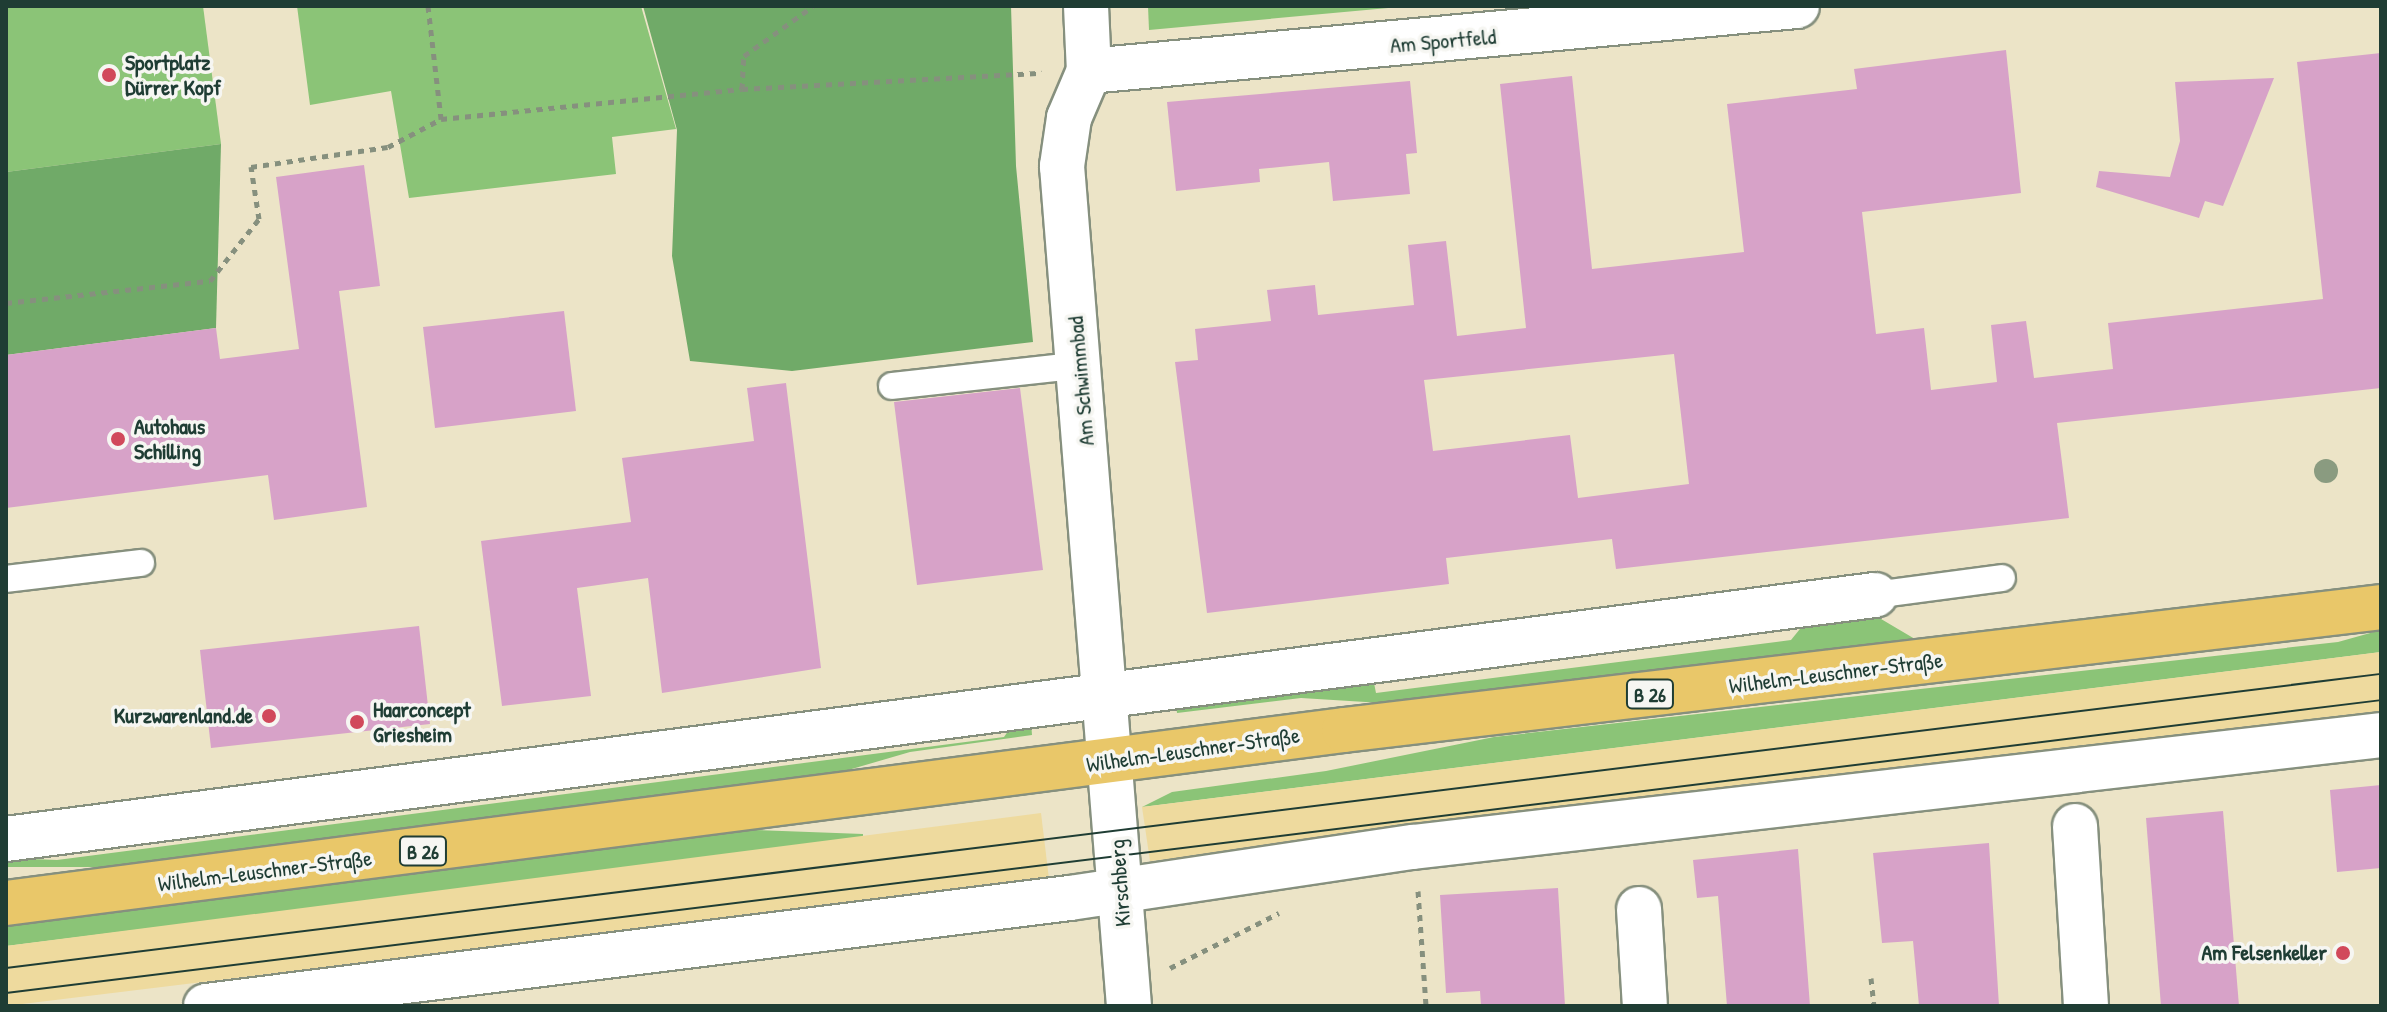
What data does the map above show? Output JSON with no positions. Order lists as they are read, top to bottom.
{
  "streets": {
    "main road": ["Wilhelm-Leuschner-Straße", "B 26"],
    "street": ["Am Sportfeld", "Am Schwimmbad", "Kirschberg"]
  },
  "crossings": [
    ["Am Sportfeld", "Am Schwimmbad"],
    ["Am Schwimmbad", "Wilhelm-Leuschner-Straße"],
    ["Am Schwimmbad", "Kirschberg"],
    ["Wilhelm-Leuschner-Straße", "Kirschberg"]
  ],
  "places": [
    "Sportplatz Dürrer Kopf",
    "Autohaus Schilling",
    "Kurzwarenland.de",
    "Haarconcept Griesheim",
    "Am Felsenkeller"
  ]
}
